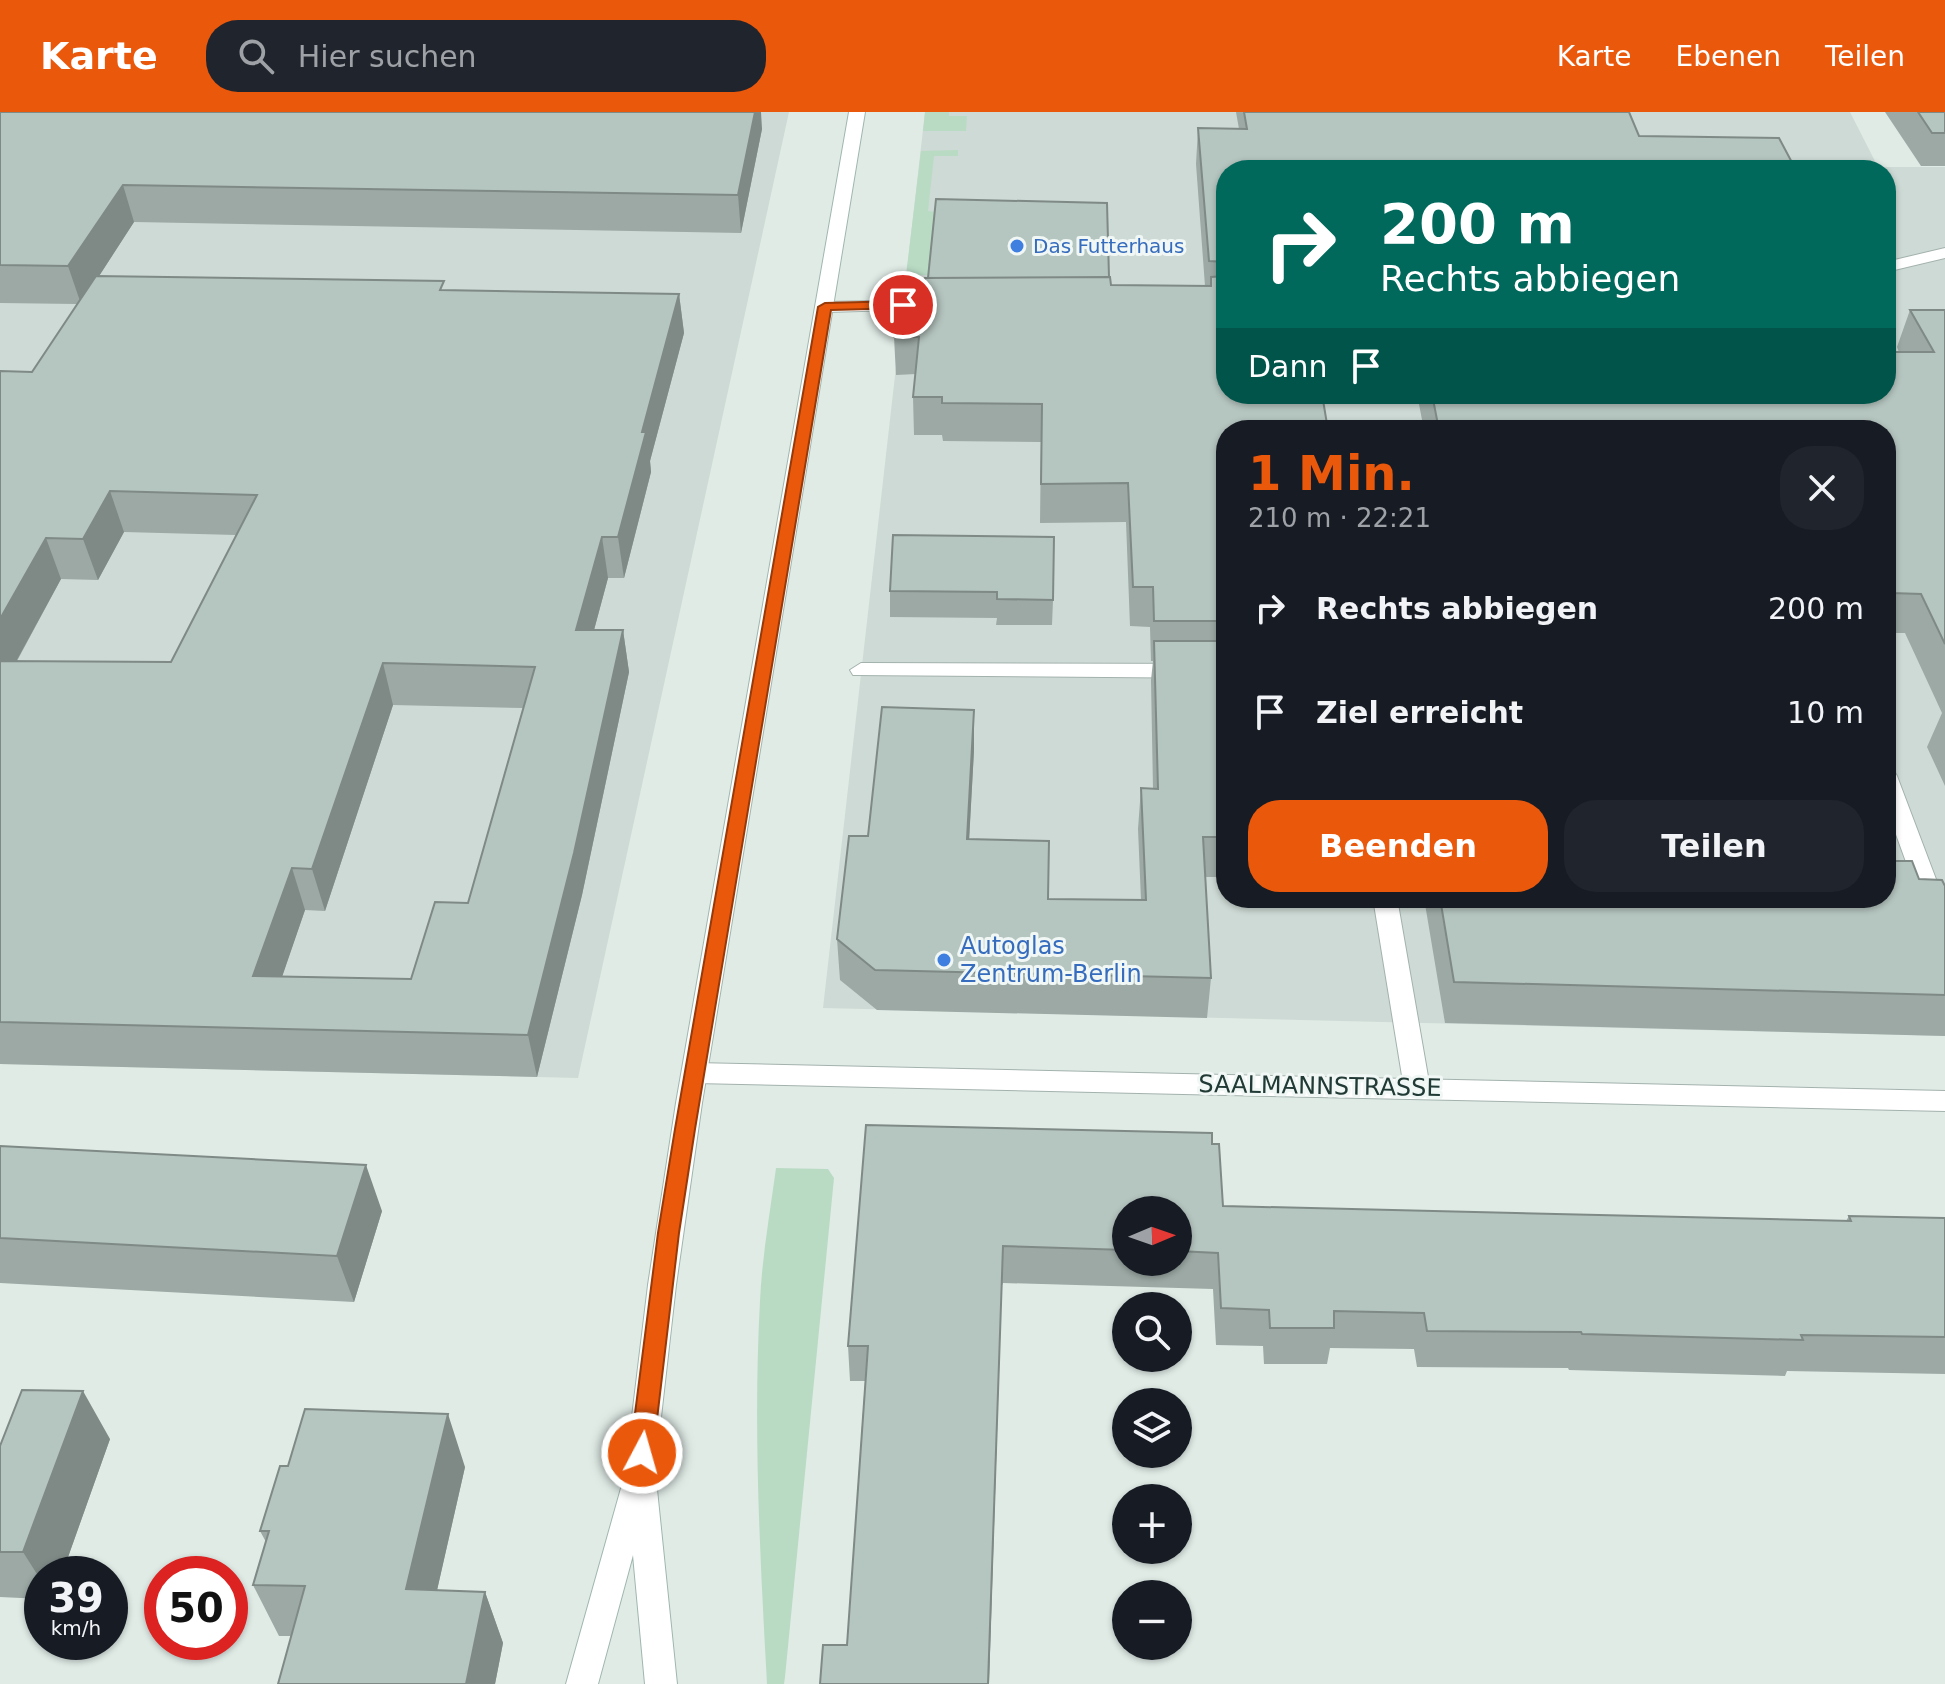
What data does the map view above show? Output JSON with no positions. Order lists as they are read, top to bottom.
{
  "streets": {
    "main road": ["SAALMANNSTRASSE"]
  },
  "places": ["Das Futterhaus", "Autoglas Zentrum-Berlin"],
  "north": "right",
  "page": {
    "header": "Karte",
    "search": "Hier suchen",
    "nav": ["Karte", "Ebenen", "Teilen"],
    "turn": ["200 m", "Rechts abbiegen"],
    "then": "Dann",
    "heading": ["1 Min.", "210 m · 22:21"],
    "list": [
      {
        "name": "Rechts abbiegen",
        "value": "200 m"
      },
      {
        "name": "Ziel erreicht",
        "value": "10 m"
      }
    ],
    "buttons": ["Beenden", "Teilen"],
    "map_buttons": ["+", "−"],
    "speed": "39 km/h",
    "limit": "50"
  }
}
